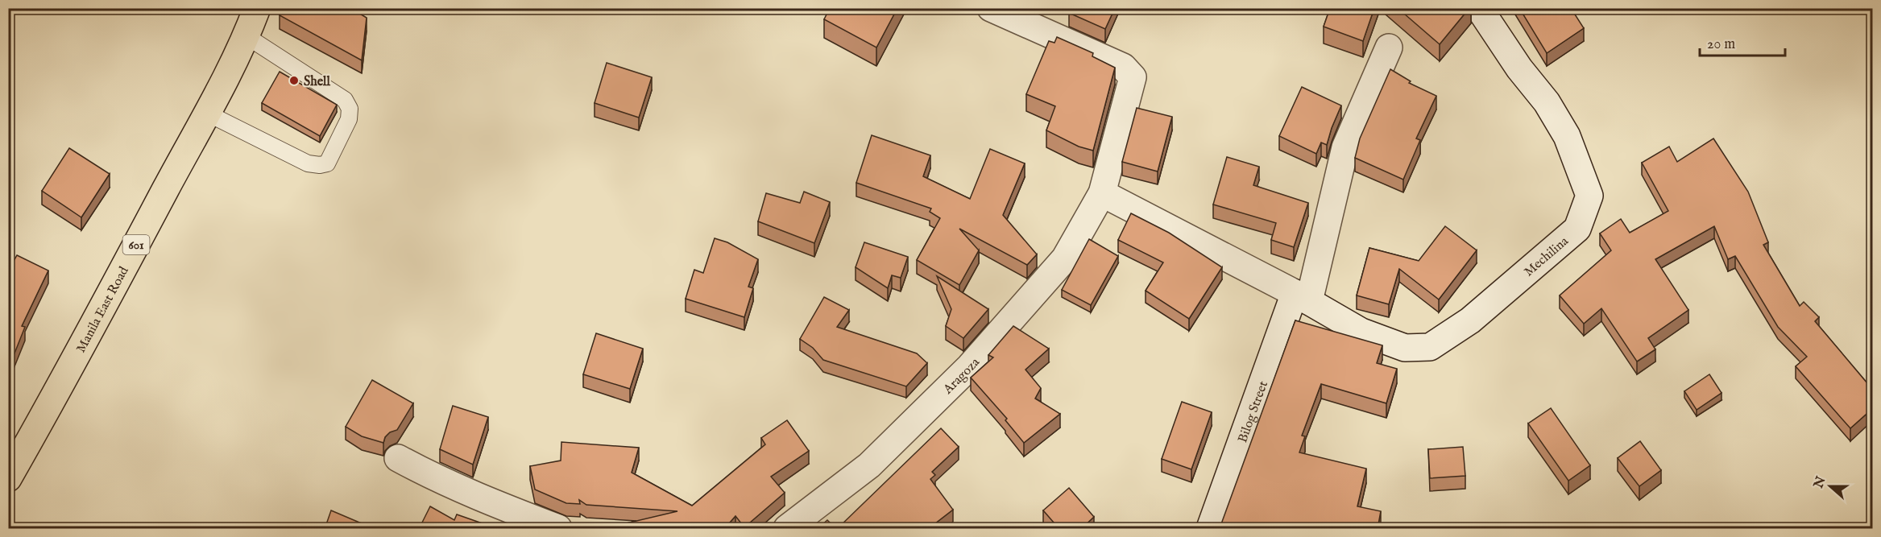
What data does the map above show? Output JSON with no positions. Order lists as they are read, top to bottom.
{
  "streets": {
    "main road": ["601", "Manila East Road"],
    "street": ["Mechilina", "Aragoza", "Bilog Street"]
  },
  "crossings": [
    ["Mechilina", "Aragoza"],
    ["Mechilina", "Bilog Street"]
  ],
  "places": ["Shell"],
  "scale_bar": "20 m",
  "north": "left"
}
